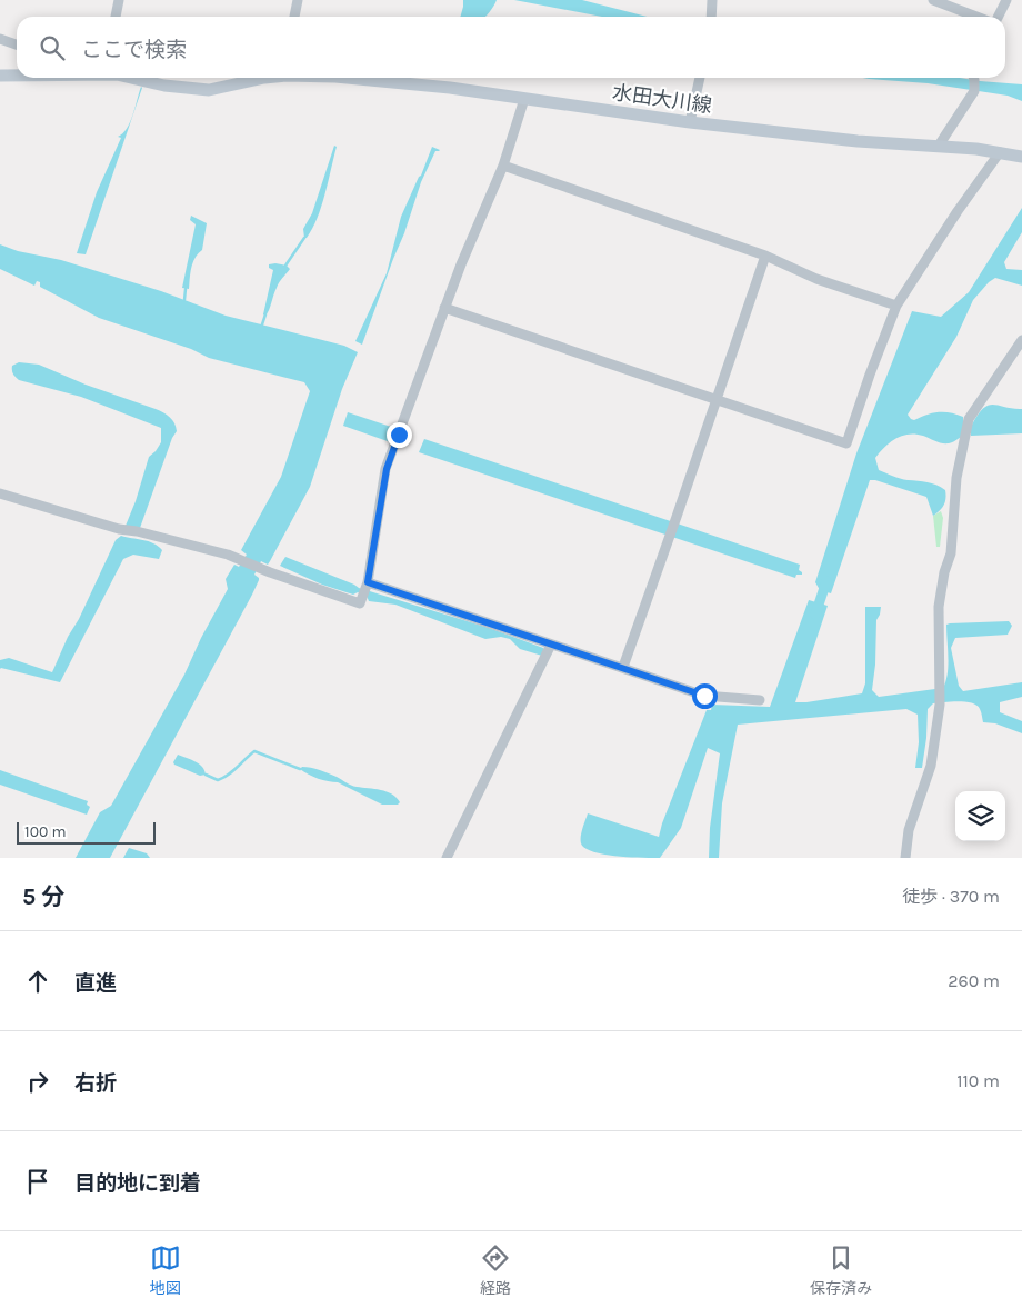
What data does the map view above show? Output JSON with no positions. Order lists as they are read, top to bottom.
{
  "streets": {
    "main road": ["水田大川線"]
  },
  "scale_bar": "100 m",
  "page": {
    "search": "ここで検索",
    "scale": "100 m",
    "heading": ["5 分", "徒歩 · 370 m"],
    "list": [
      ["直進", "260 m"],
      ["右折", "110 m"],
      "目的地に到着"
    ],
    "nav": ["地図", "経路", "保存済み"]
  }
}
